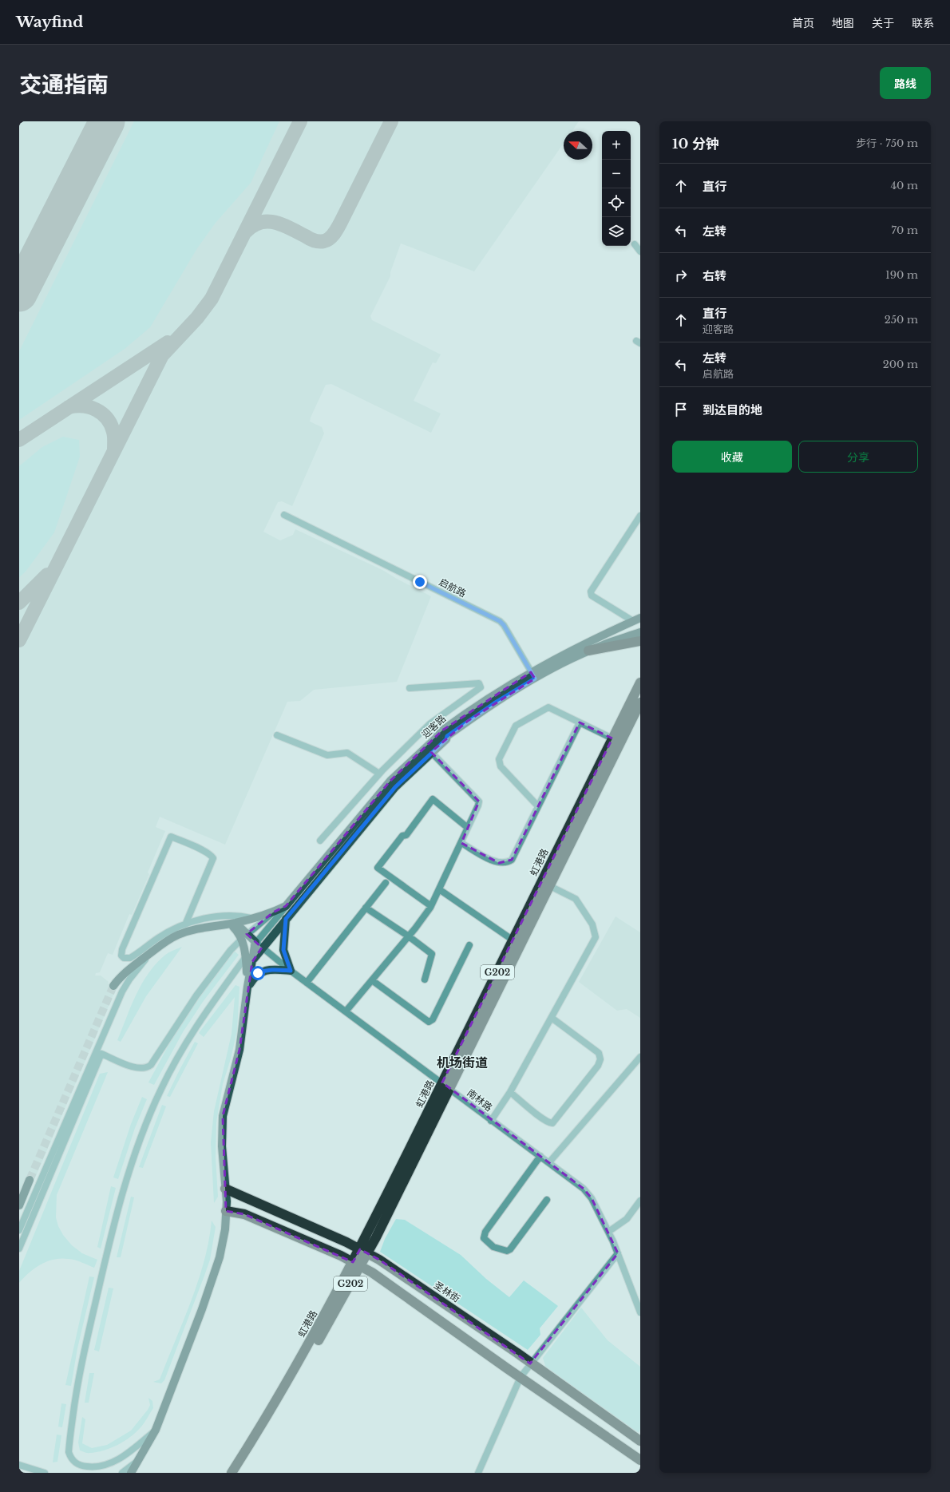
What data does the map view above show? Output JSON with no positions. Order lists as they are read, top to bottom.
{
  "streets": {
    "highway": ["虹港路", "G202", "圣林街"],
    "main road": ["迎客路"],
    "street": ["启航路", "南林路"]
  },
  "crossings": [
    ["启航路", "迎客路"],
    ["迎客路", "南林路"],
    ["虹港路", "南林路"],
    ["虹港路", "圣林街"]
  ],
  "districts": ["机场街道"],
  "north": "left",
  "page": {
    "header": "Wayfind",
    "nav": [
      "首页",
      "地图",
      "关于",
      "联系"
    ],
    "title": "交通指南",
    "buttons": [
      "路线",
      ["收藏", "分享"]
    ],
    "heading": ["10 分钟", "步行 · 750 m"],
    "map_buttons": ["+", "−"],
    "list": [
      ["直行", "40 m"],
      ["左转", "70 m"],
      ["右转", "190 m"],
      ["直行", "迎客路", "250 m"],
      ["左转", "启航路", "200 m"],
      "到达目的地"
    ]
  }
}
